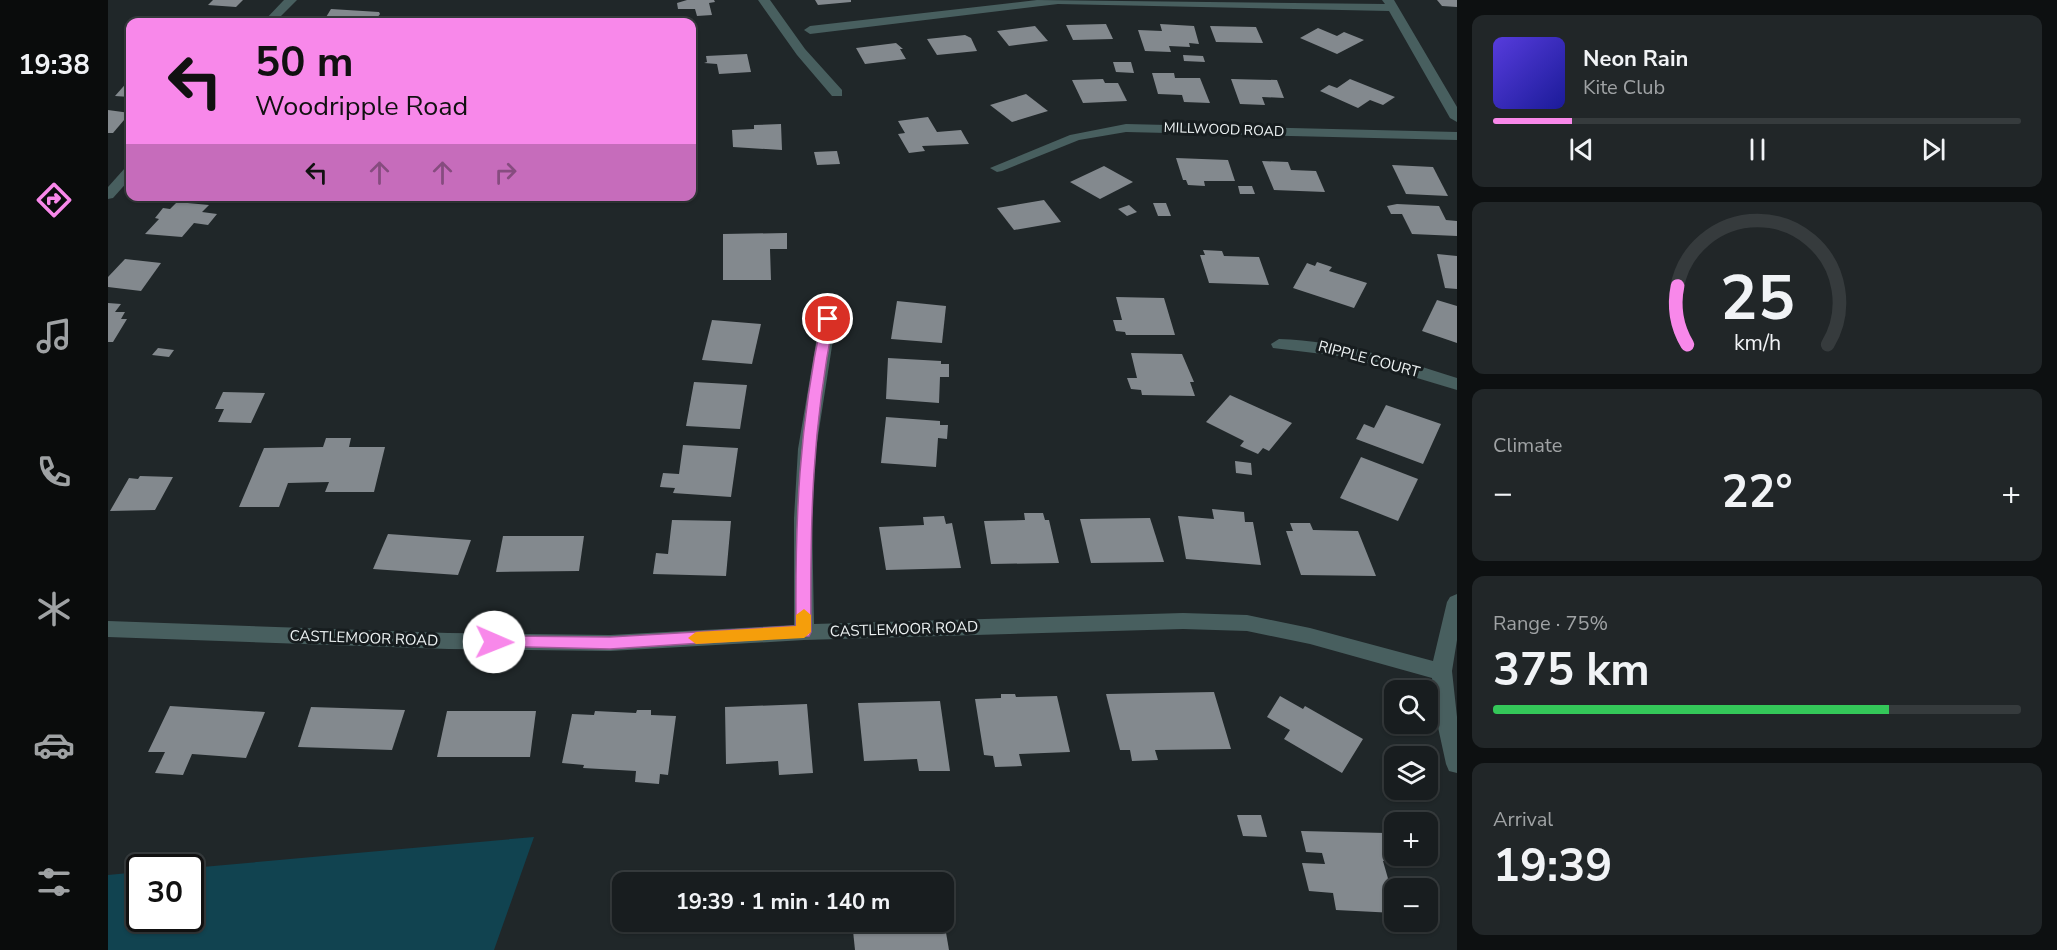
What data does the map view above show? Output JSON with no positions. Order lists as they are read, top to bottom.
{
  "streets": {
    "street": ["MILLWOOD ROAD", "RIPPLE COURT", "CASTLEMOOR ROAD"]
  },
  "page": {
    "tabs": "19:38",
    "turn": ["50 m", "Woodripple Road"],
    "song": ["Neon Rain", "Kite Club"],
    "tile": [
      "Climate",
      ["Range · 75%", "375 km"],
      ["Arrival", "19:39"]
    ],
    "heat": ["−", "22°", "+"],
    "map_buttons": ["+", "−"],
    "limit": "30",
    "trip": "19:39 · 1 min · 140 m",
    "gauge": ["25", "km/h"]
  }
}
